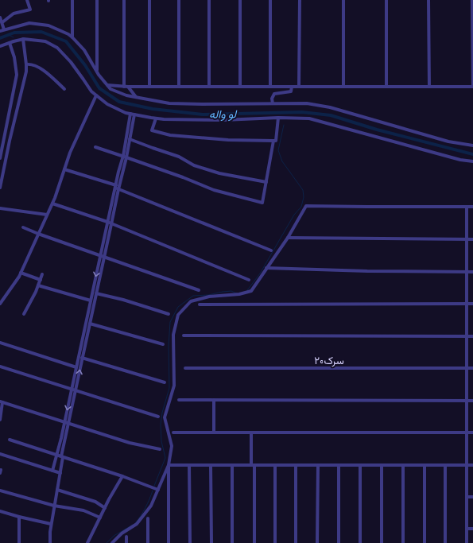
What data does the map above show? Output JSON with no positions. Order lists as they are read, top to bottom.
{
  "streets": {
    "street": ["سرک۲۰"]
  },
  "water": ["لو واله"]
}
